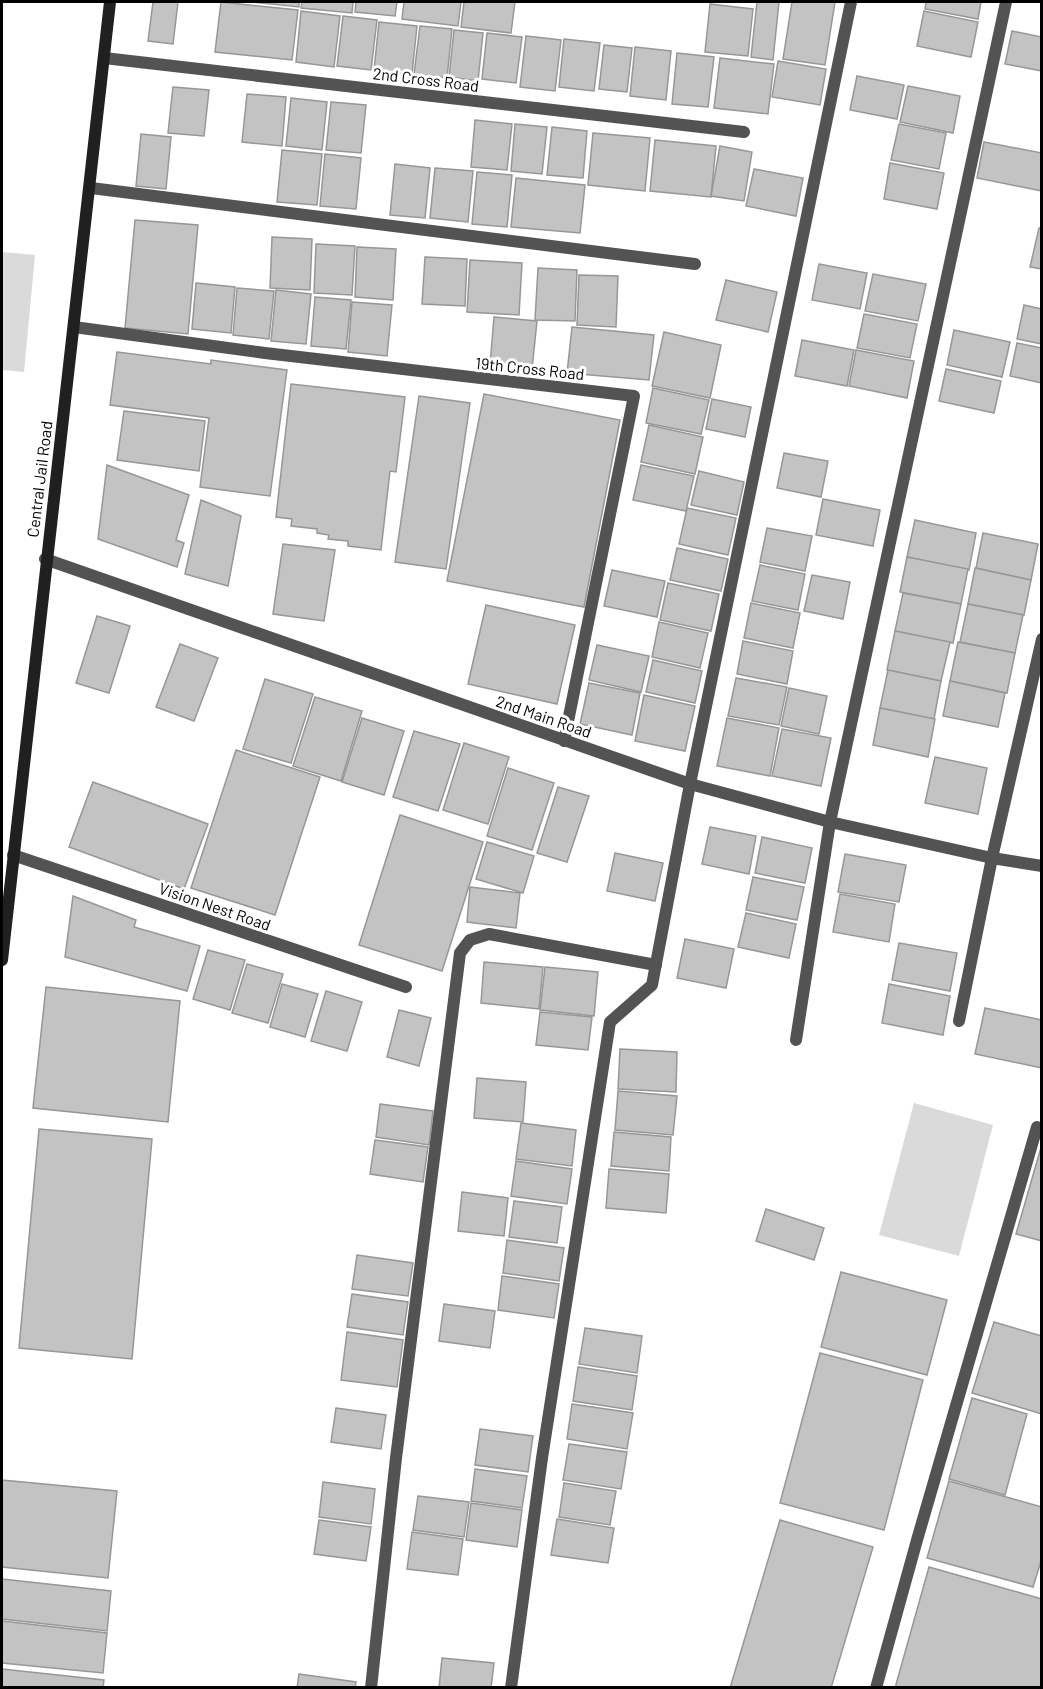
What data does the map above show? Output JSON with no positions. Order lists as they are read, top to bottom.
{
  "streets": {
    "main road": ["Central Jail Road"],
    "street": [
      "2nd Cross Road",
      "19th Cross Road",
      "2nd Main Road",
      "Vision Nest Road"
    ]
  },
  "crossings": [
    ["2nd Cross Road", "Central Jail Road"],
    ["19th Cross Road", "Central Jail Road"],
    ["19th Cross Road", "2nd Main Road"],
    ["Central Jail Road", "2nd Main Road"],
    ["Central Jail Road", "Vision Nest Road"]
  ]
}
